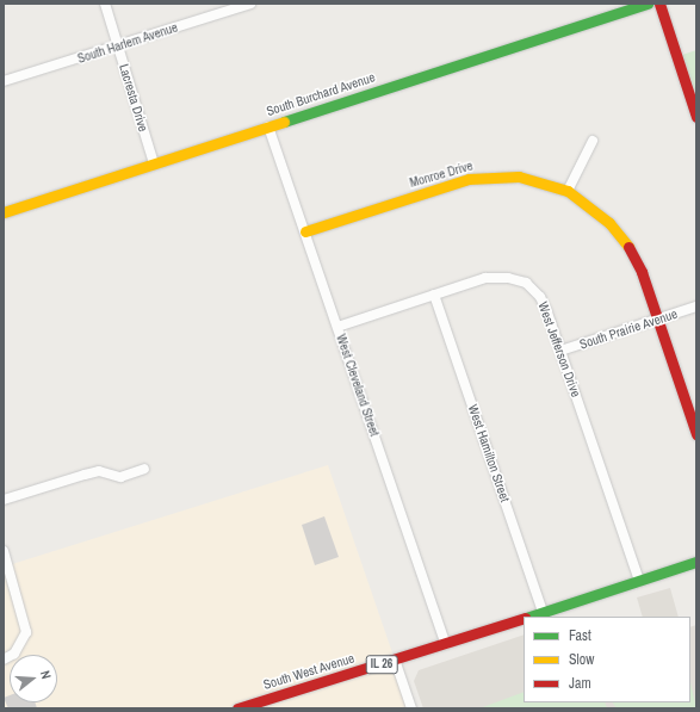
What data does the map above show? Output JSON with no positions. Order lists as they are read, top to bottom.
{
  "streets": {
    "street": [
      "South Harlem Avenue",
      "South Burchard Avenue",
      "Lacresta Drive",
      "Monroe Drive",
      "South Prairie Avenue",
      "West Jefferson Drive",
      "West Cleveland Street",
      "West Hamilton Street",
      "IL 26",
      "South West Avenue"
    ]
  },
  "crossings": [
    ["South Harlem Avenue", "Lacresta Drive"],
    ["South Burchard Avenue", "Lacresta Drive"],
    ["South Burchard Avenue", "West Cleveland Street"],
    ["Monroe Drive", "South Prairie Avenue"],
    ["Monroe Drive", "West Cleveland Street"],
    ["South Prairie Avenue", "West Jefferson Drive"],
    ["West Jefferson Drive", "West Cleveland Street"],
    ["West Jefferson Drive", "West Hamilton Street"],
    ["West Jefferson Drive", "South West Avenue"],
    ["West Cleveland Street", "South West Avenue"],
    ["West Hamilton Street", "South West Avenue"]
  ],
  "legend": ["Fast", "Slow", "Jam"],
  "north": "right"
}
